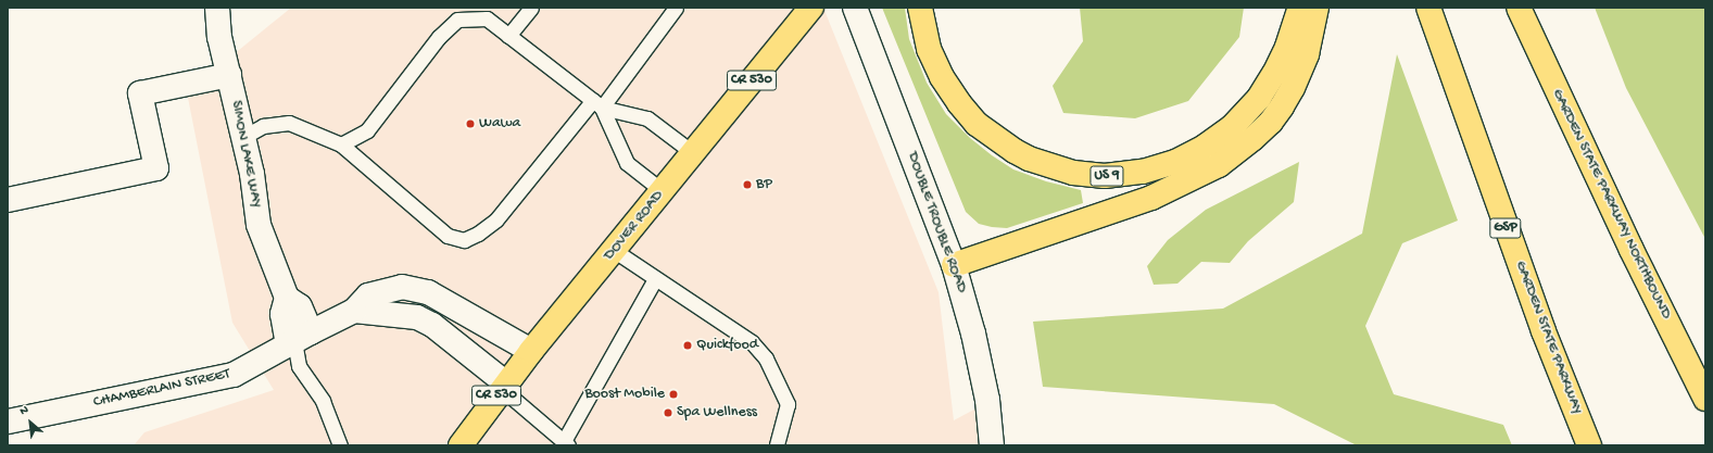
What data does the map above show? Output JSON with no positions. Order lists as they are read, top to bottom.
{
  "streets": {
    "main road": [
      "CR 530",
      "US 9",
      "GARDEN STATE PARKWAY NORTHBOUND",
      "DOVER ROAD",
      "GSP",
      "GARDEN STATE PARKWAY"
    ],
    "street": ["SIMON LAKE WAY", "DOUBLE TROUBLE ROAD", "CHAMBERLAIN STREET"]
  },
  "crossings": [
    ["SIMON LAKE WAY", "CHAMBERLAIN STREET"],
    ["DOVER ROAD", "CHAMBERLAIN STREET"]
  ],
  "places": [
    "Wawa",
    "BP",
    "Quickfood",
    "Boost Mobile",
    "Spa Wellness"
  ],
  "north": "top left"
}
